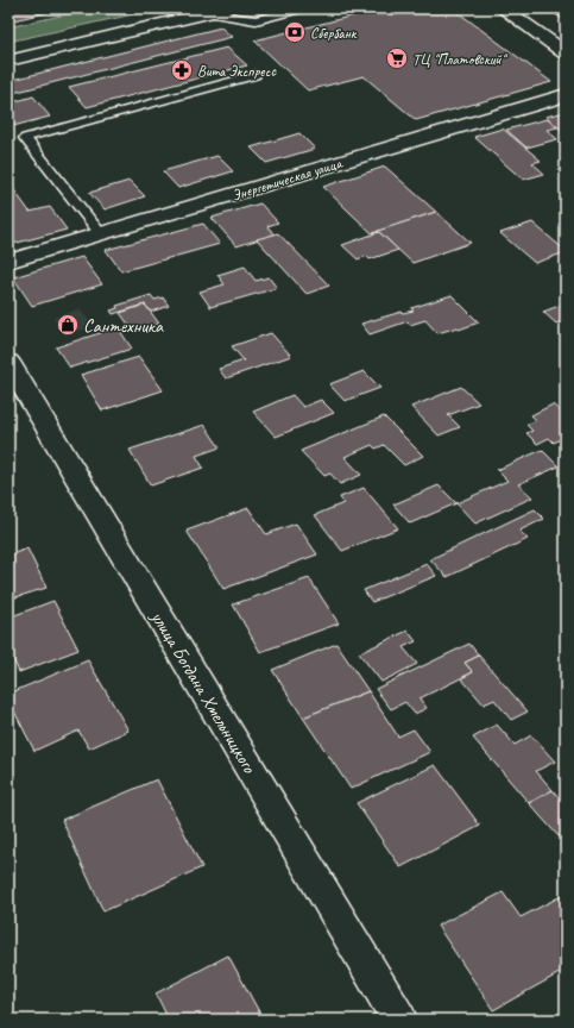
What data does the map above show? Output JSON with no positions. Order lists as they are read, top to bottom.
{
  "streets": {
    "street": ["Энергетическая улица", "улица Богдана Хмельницкого"]
  },
  "places": {
    "bank": ["Сбербанк"],
    "supermarket": ["ТЦ \"Платовский\""],
    "pharmacy": ["Вита Экспресс"],
    "shop": ["Сантехника"]
  }
}
